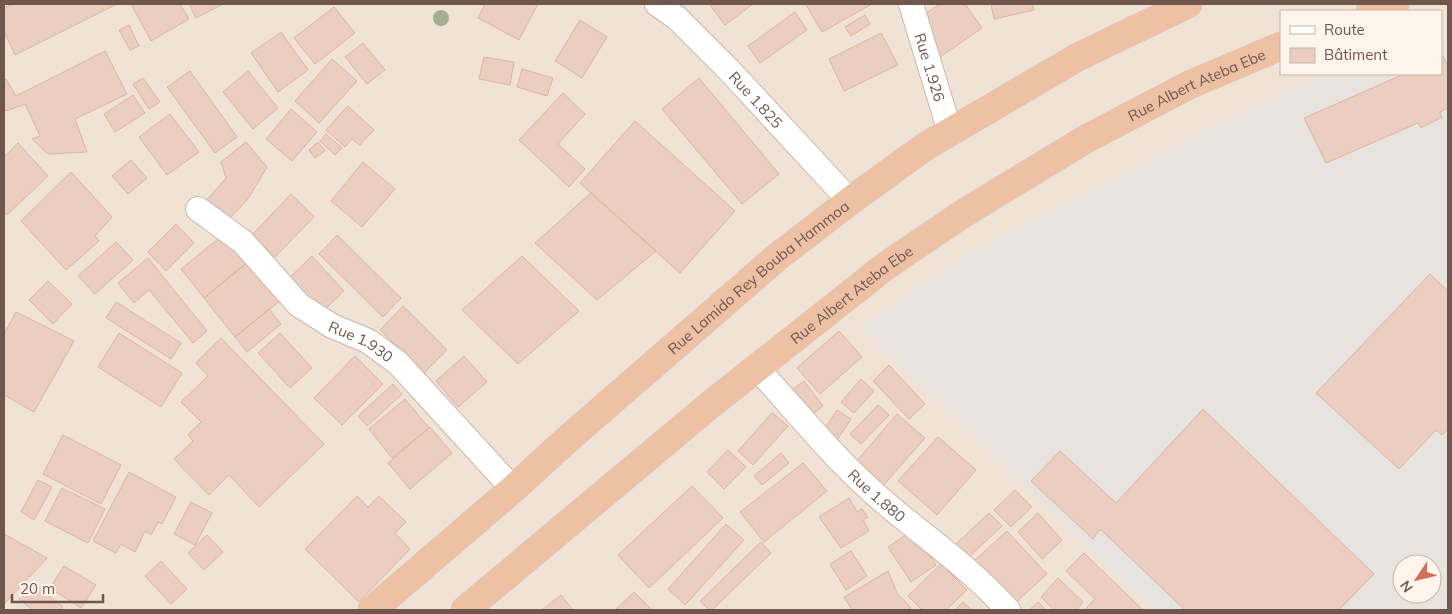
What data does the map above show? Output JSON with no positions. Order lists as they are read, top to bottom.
{
  "streets": {
    "highway": ["Rue Albert Ateba Ebe", "Rue Lamido Rey Bouba Hammoa"],
    "street": [
      "Rue 1.926",
      "Rue 1.825",
      "Rue 1.930",
      "Rue 1.880"
    ]
  },
  "crossings": [
    ["Rue 1.926", "Rue Lamido Rey Bouba Hammoa"],
    ["Rue Albert Ateba Ebe", "Rue 1.880"],
    ["Rue 1.825", "Rue Lamido Rey Bouba Hammoa"],
    ["Rue Lamido Rey Bouba Hammoa", "Rue 1.930"]
  ],
  "legend": ["Route", "Bâtiment"],
  "scale_bar": "20 m",
  "north": "bottom left"
}
